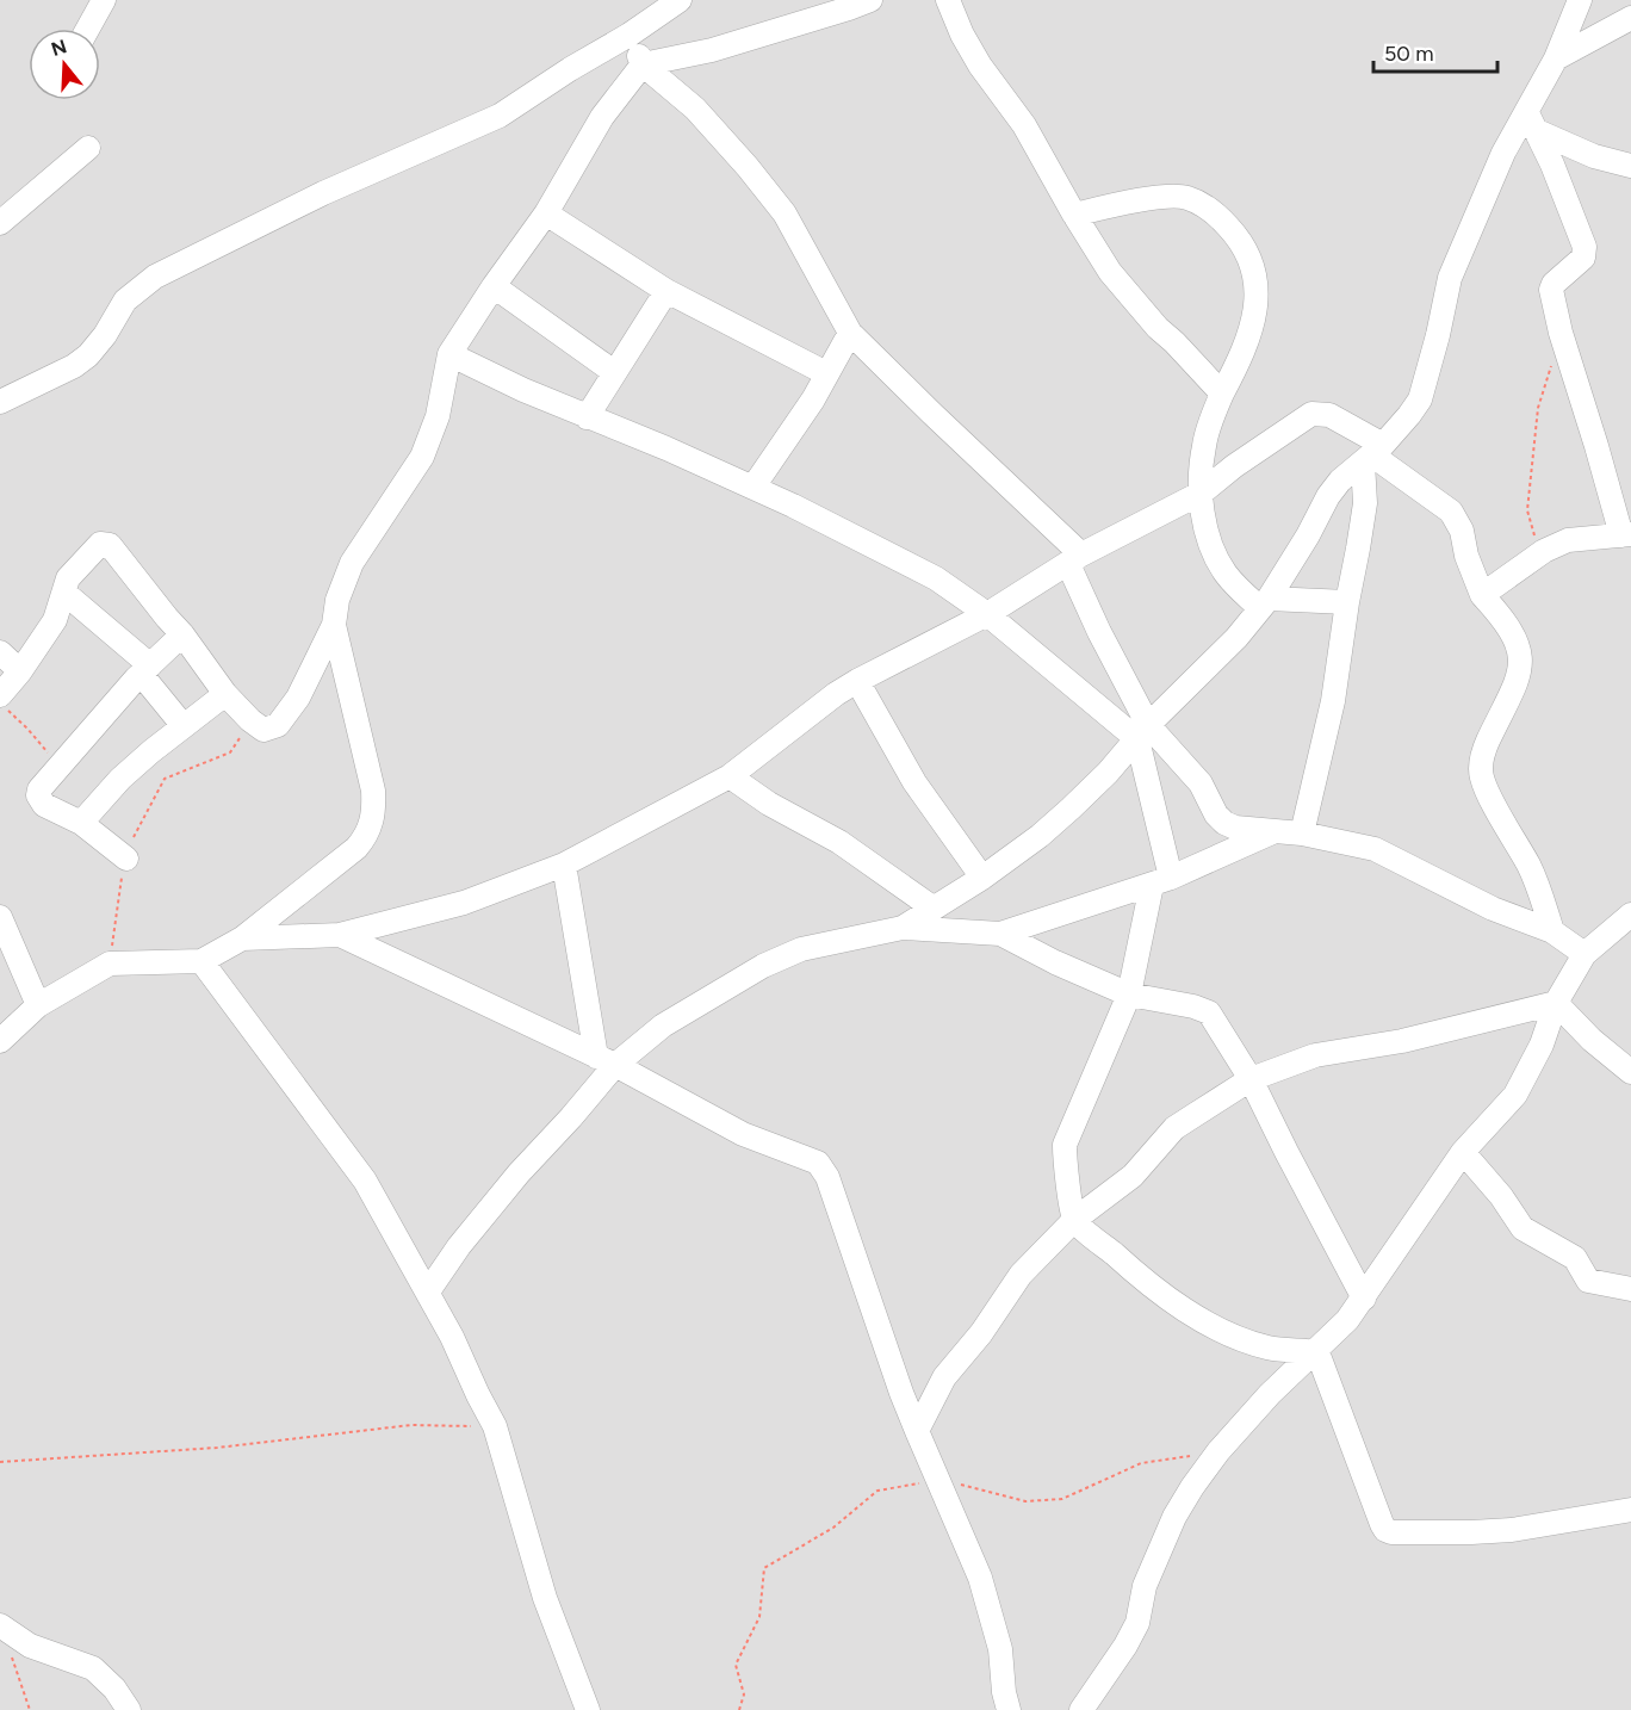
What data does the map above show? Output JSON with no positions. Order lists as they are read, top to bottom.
{
  "scale_bar": "50 m",
  "north": "top"
}
